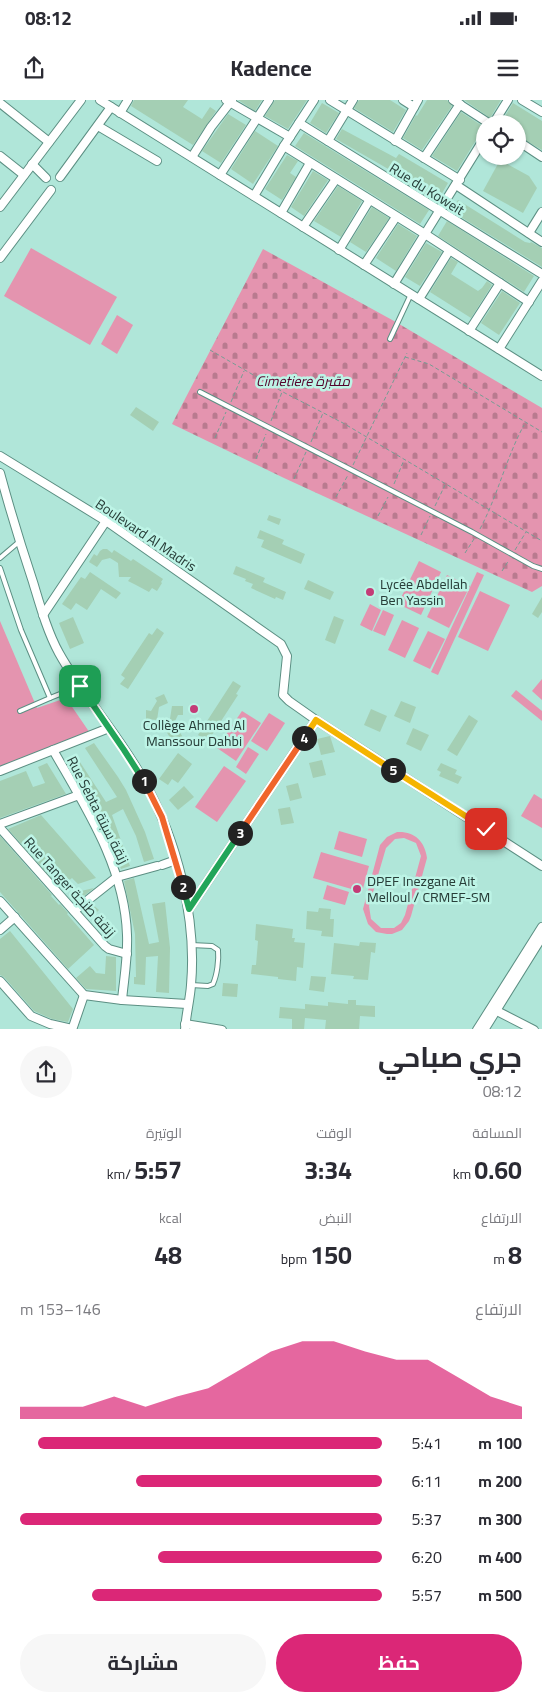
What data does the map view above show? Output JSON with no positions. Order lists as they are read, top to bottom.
{
  "streets": {
    "street": [
      "Rue du Koweit",
      "Boulevard Al Madris",
      "Rue Sebta زنقة سبتة",
      "Rue Tanger زنقة طنجة"
    ]
  },
  "crossings": [
    ["Rue Sebta زنقة سبتة", "Rue Tanger زنقة طنجة"]
  ],
  "parks": ["Cimetiere مقبرة"],
  "places": ["Lycée Abdellah Ben Yassin", "Collège Ahmed Al Manssour Dahbi", "DPEF Inezgane Ait Melloul / CRMEF-SM"],
  "page": {
    "status": "08:12",
    "header": "Kadence",
    "pins": [
      "4",
      "5",
      "1",
      "3",
      "2"
    ],
    "heading": ["جري صباحي", "08:12"],
    "stats": [
      ["المسافة", "0.60 km"],
      ["الوقت", "3:34"],
      ["الوتيرة", "5:57 /km"],
      ["الارتفاع", "8 m"],
      ["النبض", "150 bpm"],
      ["kcal", "48"]
    ],
    "chart": ["الارتفاع", "146–153 m"],
    "list": [
      {
        "name": "100 m",
        "note": "5:41"
      },
      {
        "name": "200 m",
        "note": "6:11"
      },
      {
        "name": "300 m",
        "note": "5:37"
      },
      {
        "name": "400 m",
        "note": "6:20"
      },
      {
        "name": "500 m",
        "note": "5:57"
      }
    ],
    "buttons": ["حفظ", "مشاركة"]
  }
}
